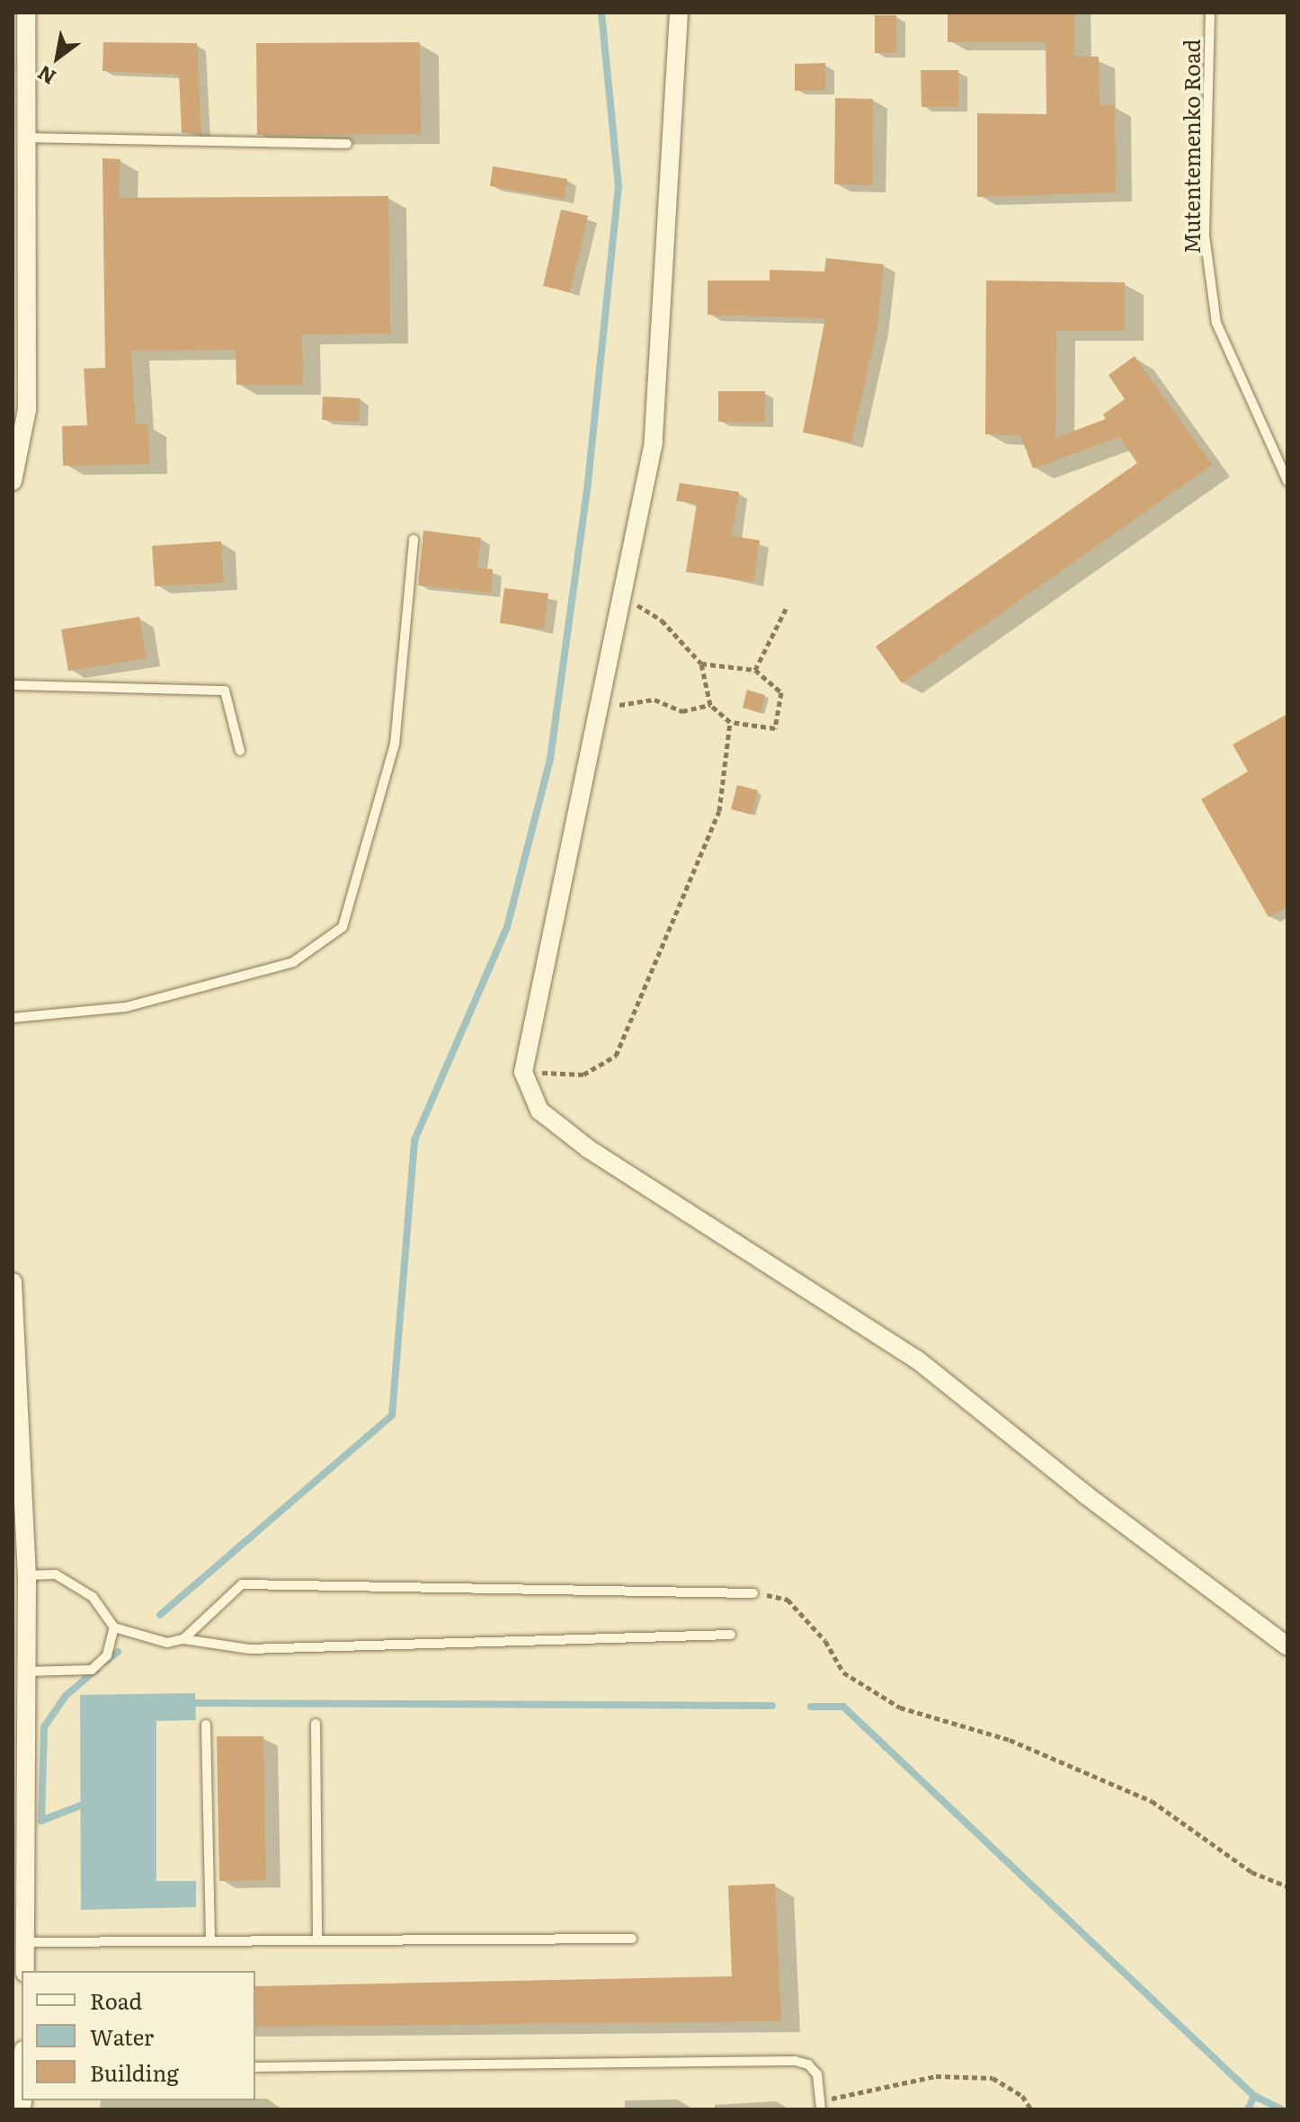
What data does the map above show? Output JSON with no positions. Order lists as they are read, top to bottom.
{
  "streets": {
    "lane": ["Mutentemenko Road"]
  },
  "legend": ["Road", "Water", "Building"],
  "north": "bottom left"
}
